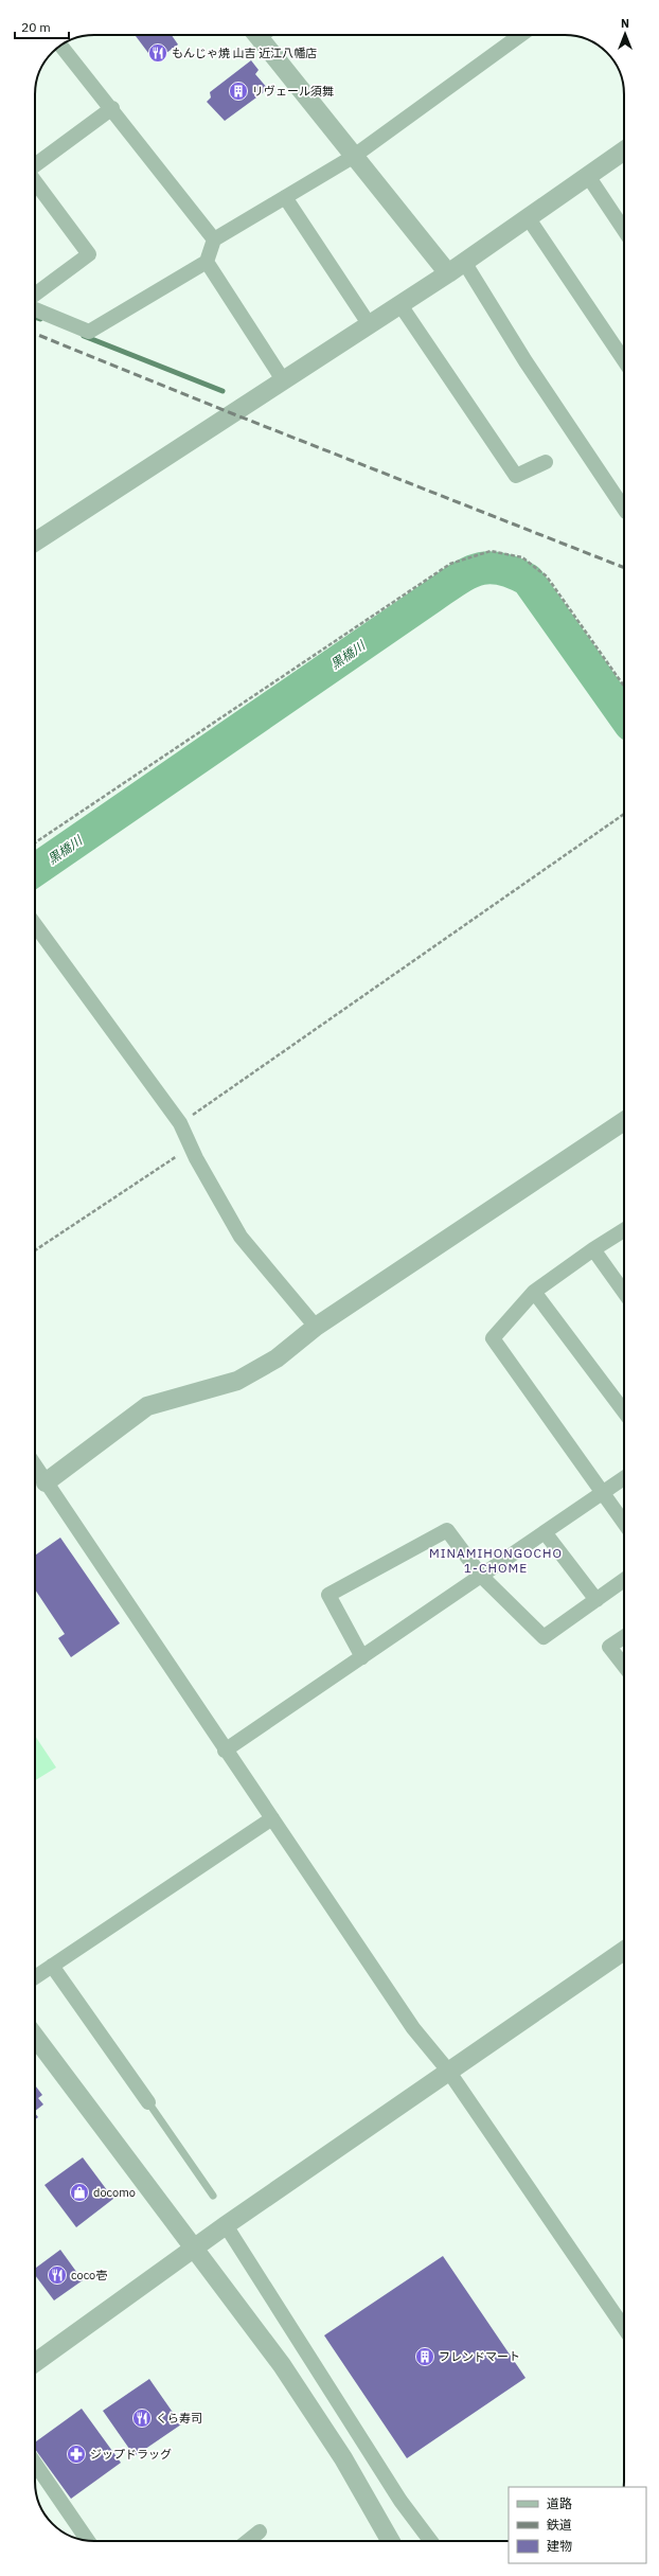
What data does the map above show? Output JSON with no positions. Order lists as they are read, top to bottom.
{
  "districts": ["MINAMIHONGOCHO 1-CHOME"],
  "water": ["黒橋川"],
  "places": {
    "restaurant": ["もんじゃ焼 山吉 近江八幡店", "coco壱", "くら寿司"],
    "building": ["リヴェール須舞", "フレンドマート"],
    "shop": ["docomo"],
    "pharmacy": ["ジップドラッグ"]
  },
  "legend": ["道路", "鉄道", "建物"],
  "scale_bar": "20 m",
  "north": "top"
}
